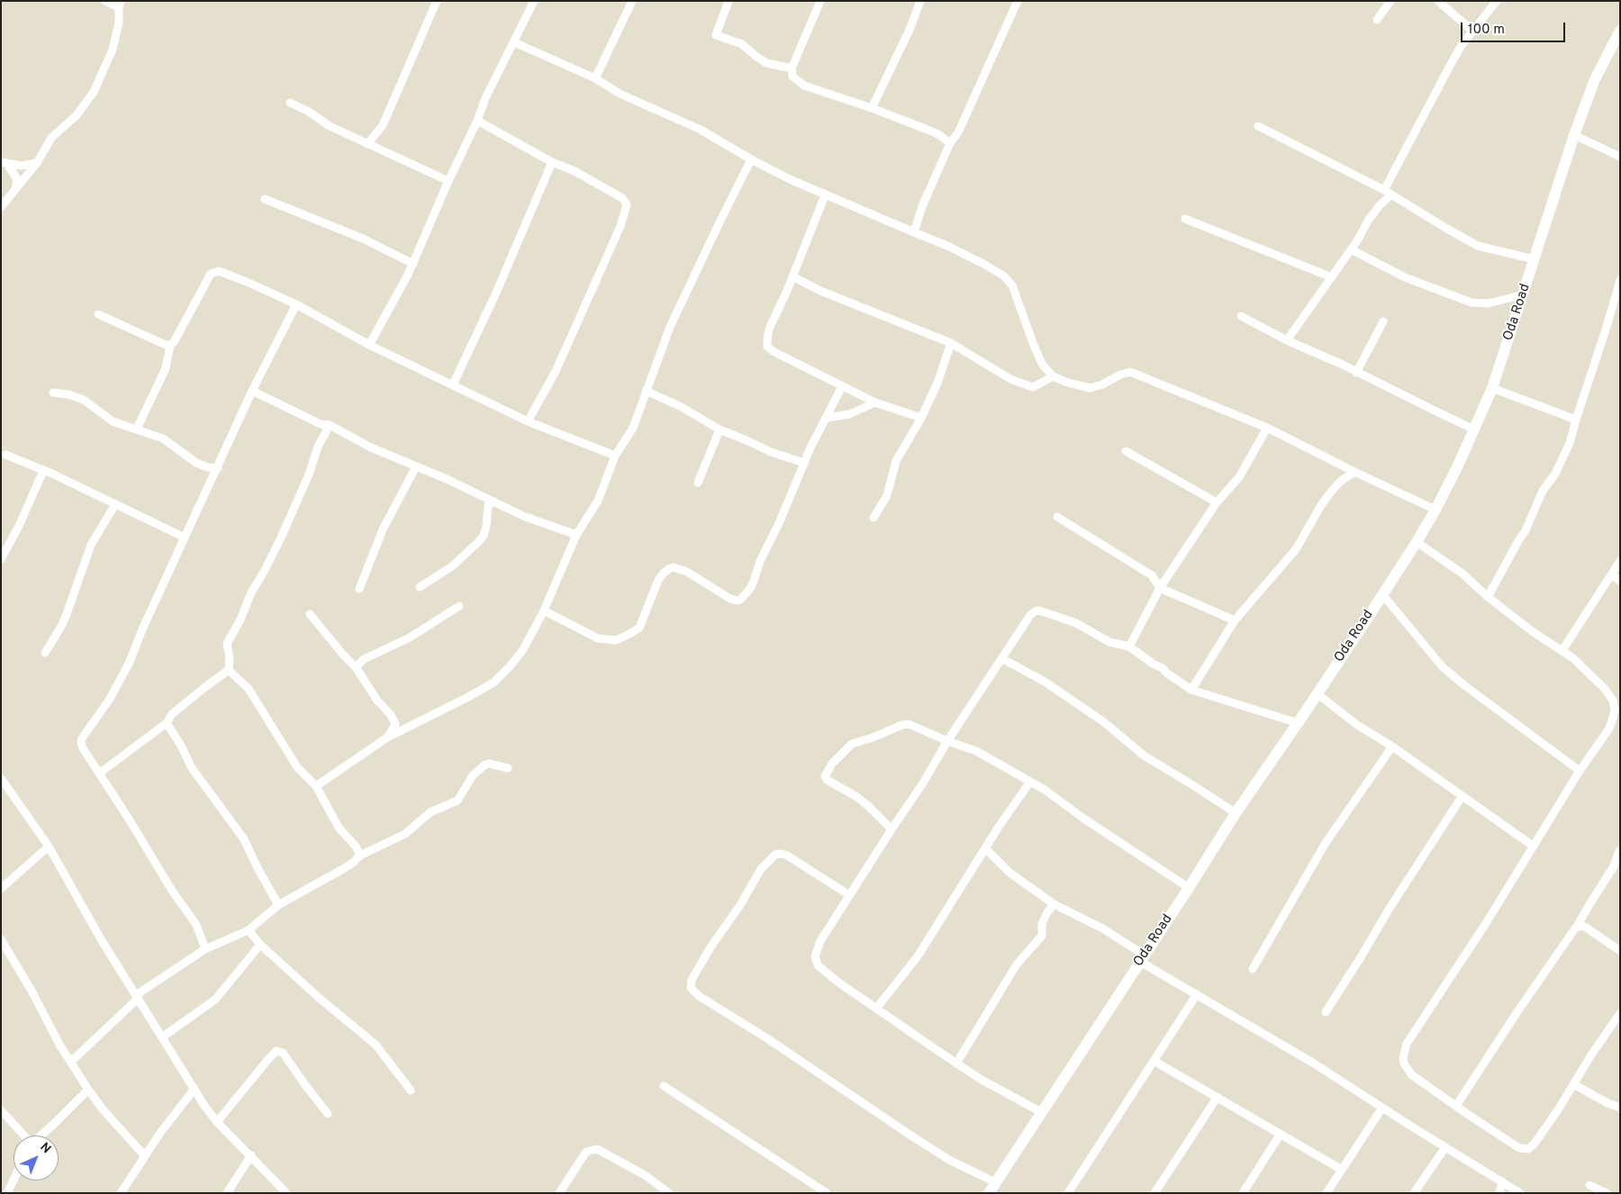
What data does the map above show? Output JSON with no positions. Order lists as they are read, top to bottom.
{
  "streets": {
    "street": ["Oda Road"]
  },
  "scale_bar": "100 m",
  "north": "top right"
}
